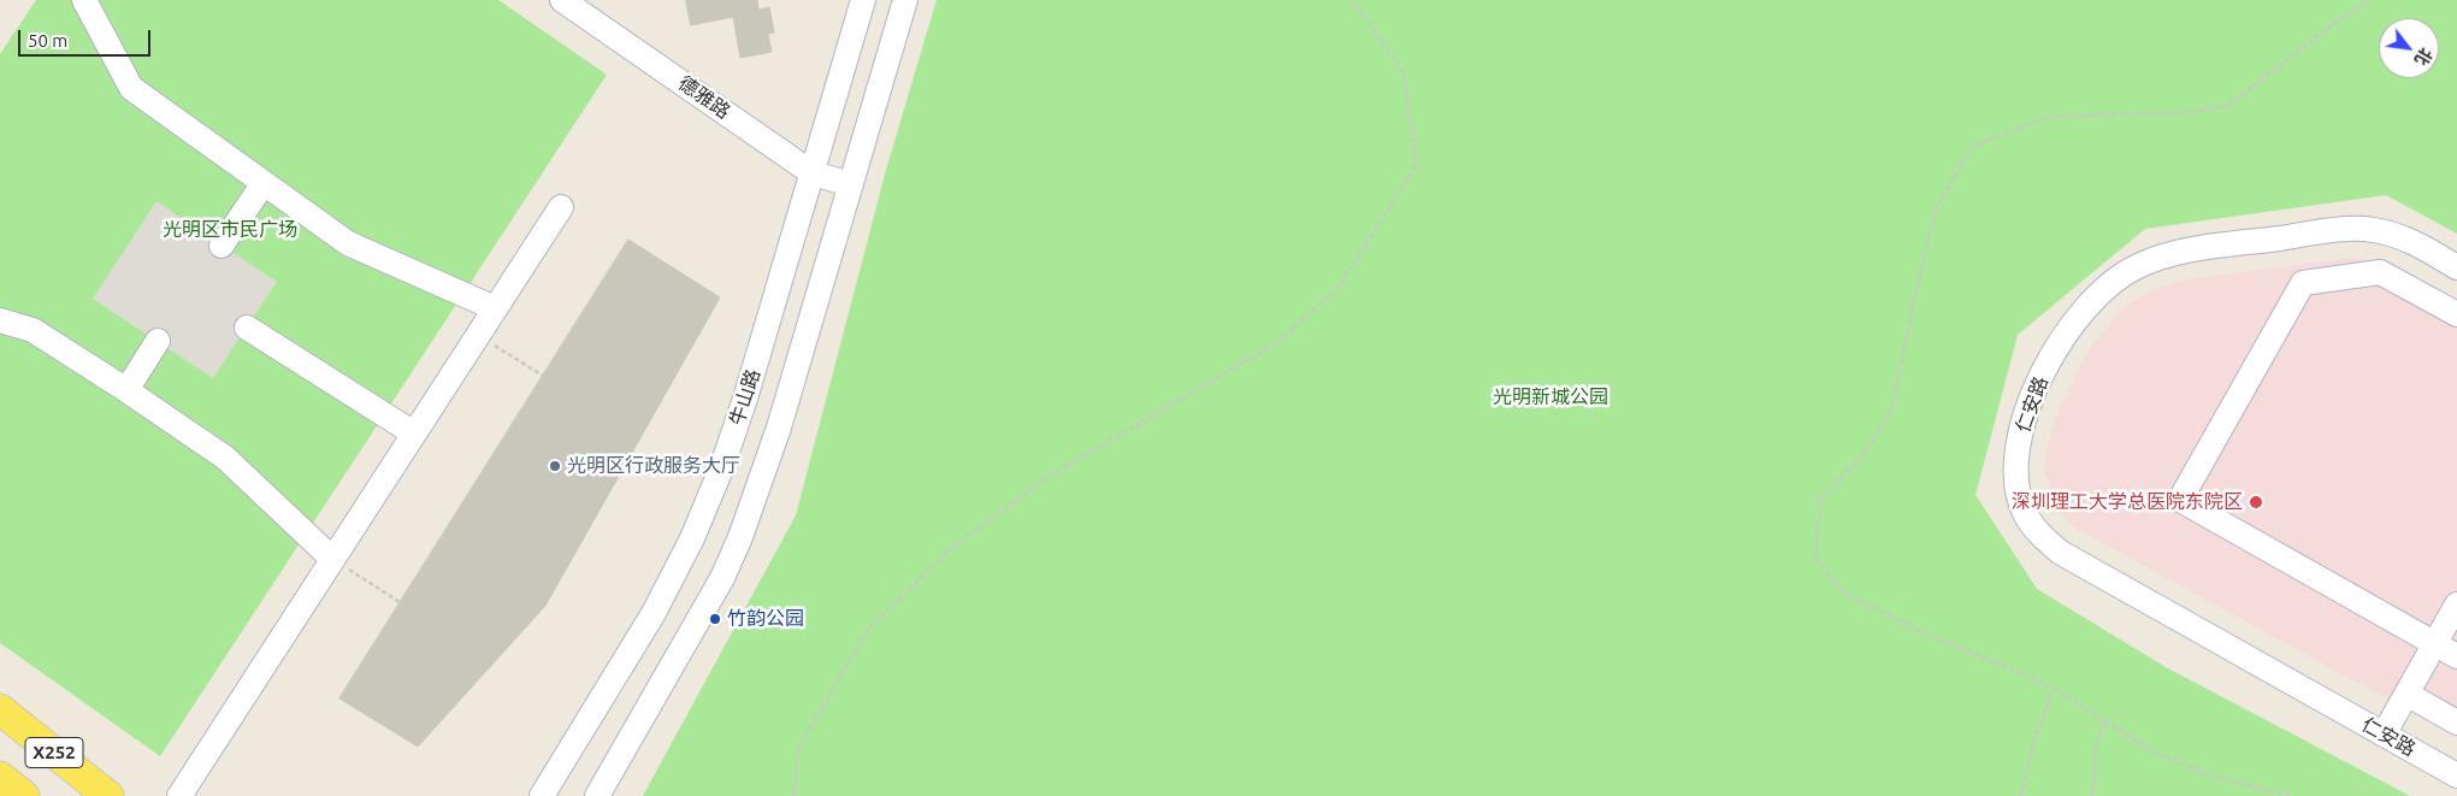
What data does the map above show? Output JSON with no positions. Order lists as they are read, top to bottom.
{
  "streets": {
    "main road": ["X252"],
    "street": ["德雅路", "牛山路", "仁安路"]
  },
  "crossings": [
    ["德雅路", "牛山路"]
  ],
  "parks": ["光明区市民广场", "光明新城公园"],
  "places": ["光明区行政服务大厅", "深圳理工大学总医院东院区", "竹韵公园"],
  "scale_bar": "50 m",
  "north": "bottom right"
}
